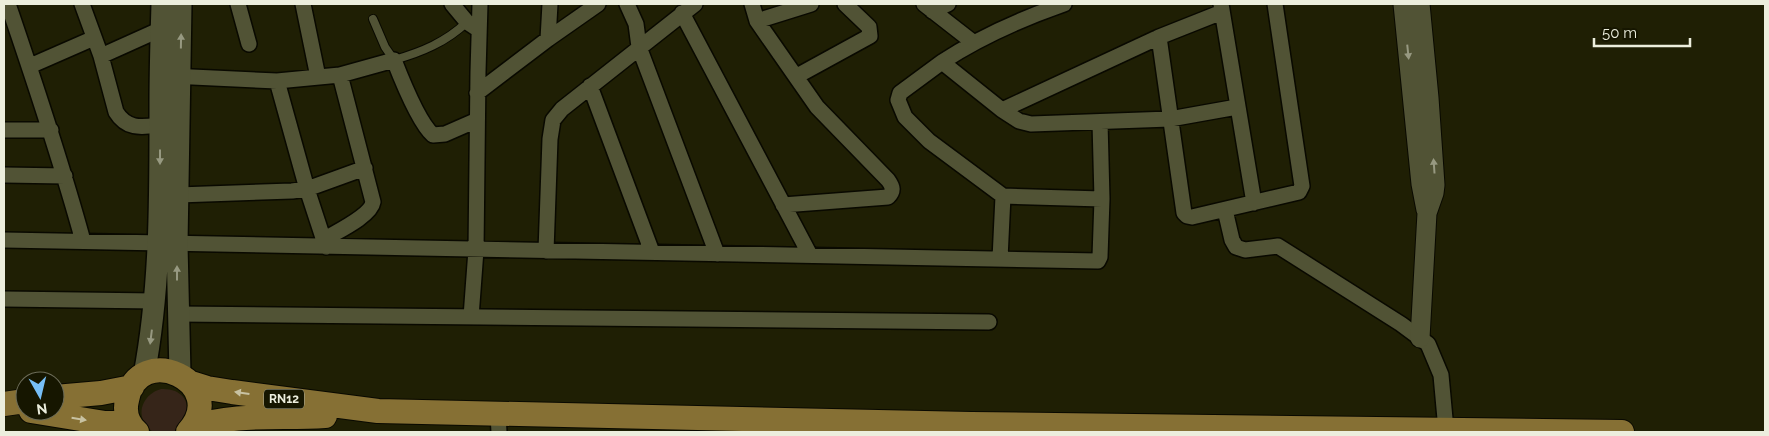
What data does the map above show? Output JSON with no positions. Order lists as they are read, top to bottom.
{
  "streets": {
    "main road": ["RN12"]
  },
  "scale_bar": "50 m",
  "north": "bottom"
}
